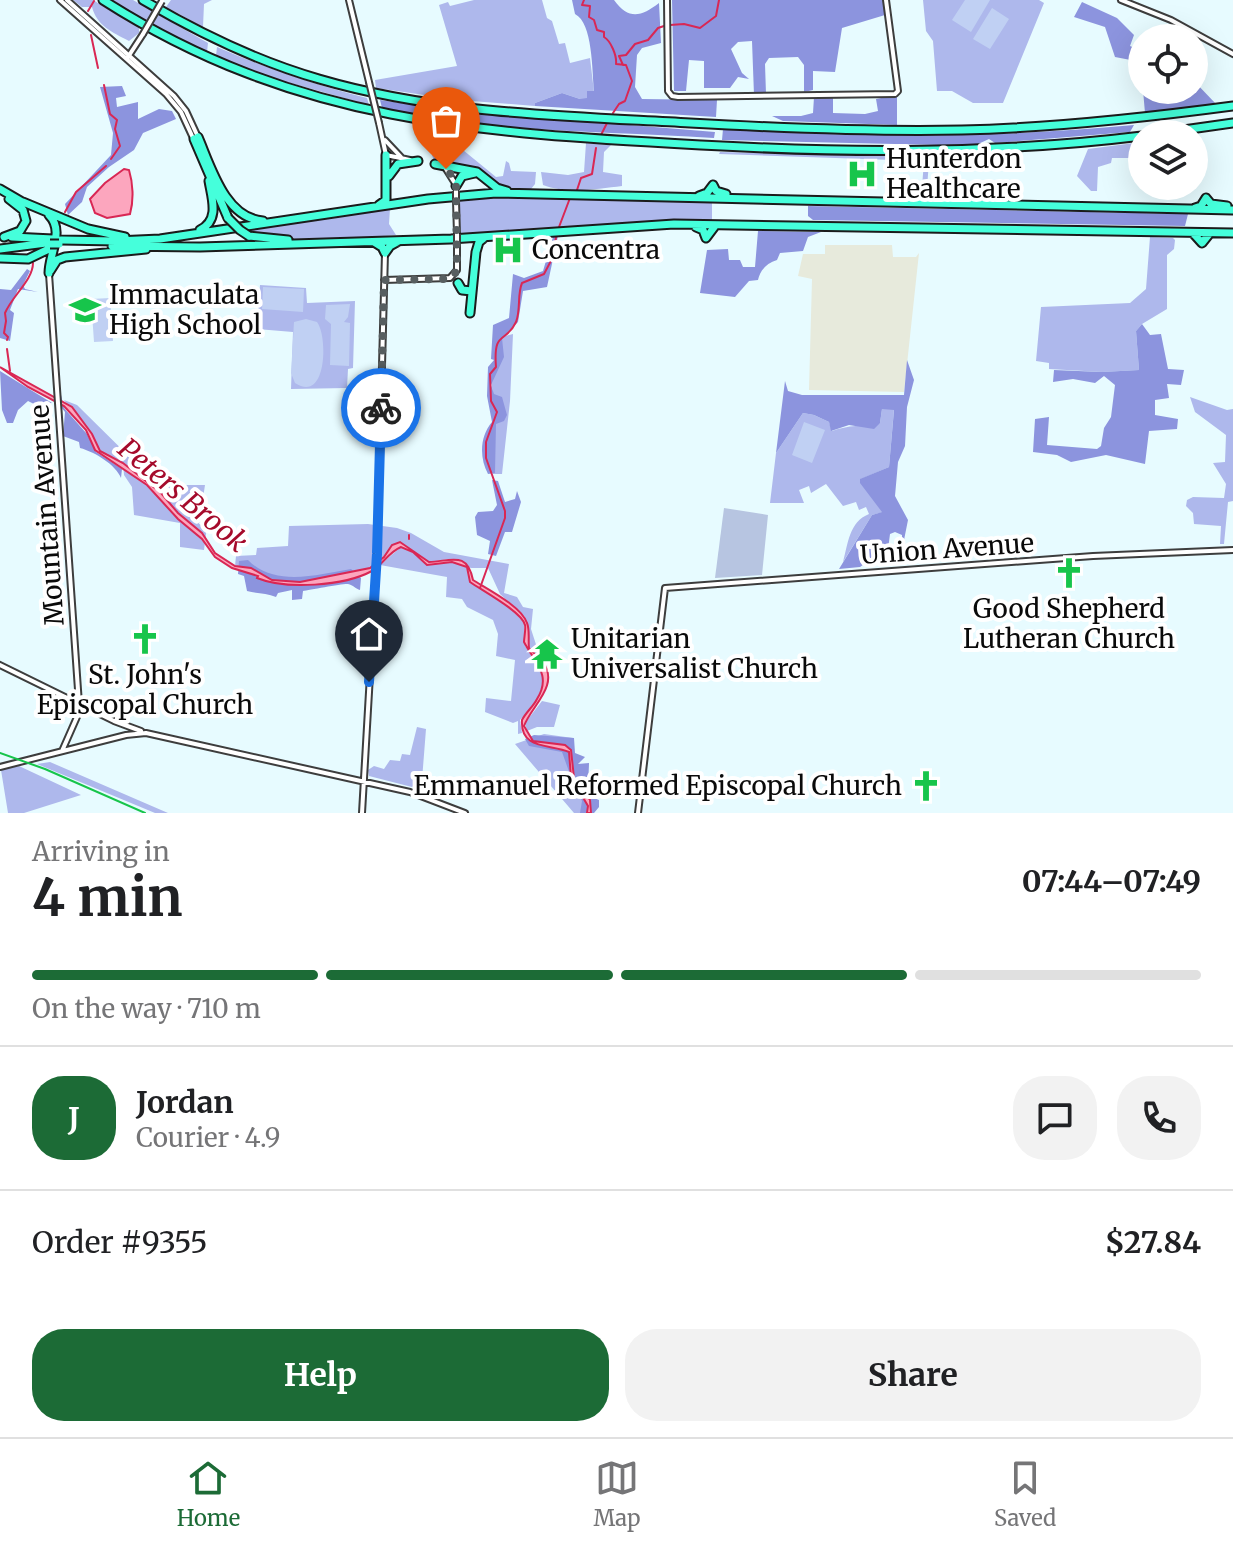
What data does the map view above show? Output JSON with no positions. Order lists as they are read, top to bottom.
{
  "streets": {
    "street": ["Mountain Avenue", "Union Avenue"]
  },
  "water": ["Peters Brook"],
  "places": {
    "hospital": ["Hunterdon Healthcare", "Concentra"],
    "school or university": ["Immaculata High School"],
    "church": ["Good Shepherd Lutheran Church", "St. John's Episcopal Church", "Emmanuel Reformed Episcopal Church"],
    "temple": ["Unitarian Universalist Church"]
  },
  "page": {
    "heading": ["4 min", "Arriving in", "07:44–07:49"],
    "panel": [
      "Jordan",
      "Courier · 4.9",
      "Order #9355",
      "$27.84"
    ],
    "bar": "On the way · 710 m",
    "round": "J",
    "buttons": ["Help", "Share"],
    "tabs": ["Home", "Map", "Saved"]
  }
}
